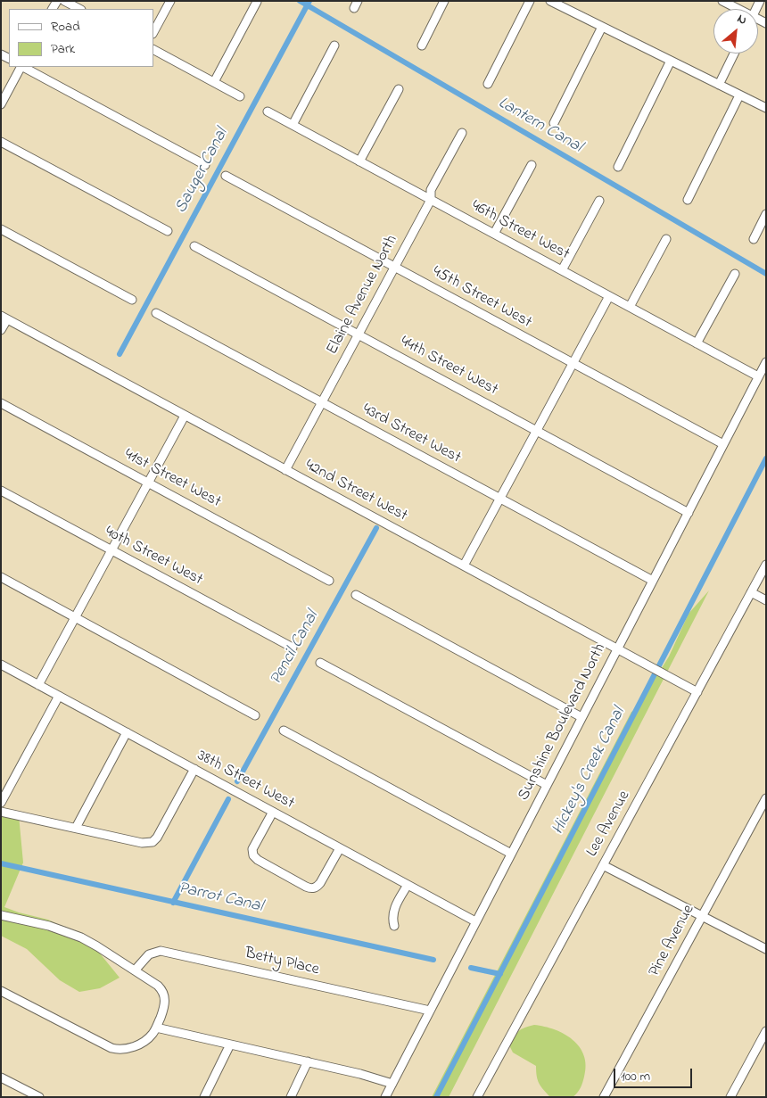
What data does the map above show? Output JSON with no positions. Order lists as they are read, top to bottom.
{
  "streets": {
    "street": [
      "46th Street West",
      "Elaine Avenue North",
      "45th Street West",
      "44th Street West",
      "43rd Street West",
      "41st Street West",
      "42nd Street West",
      "40th Street West",
      "Sunshine Boulevard North",
      "38th Street West",
      "Lee Avenue",
      "Pine Avenue",
      "Betty Place"
    ]
  },
  "crossings": [
    ["46th Street West", "Elaine Avenue North"],
    ["46th Street West", "Sunshine Boulevard North"],
    ["Elaine Avenue North", "45th Street West"],
    ["Elaine Avenue North", "44th Street West"],
    ["Elaine Avenue North", "43rd Street West"],
    ["Elaine Avenue North", "42nd Street West"],
    ["45th Street West", "Sunshine Boulevard North"],
    ["44th Street West", "Sunshine Boulevard North"],
    ["43rd Street West", "Sunshine Boulevard North"],
    ["42nd Street West", "Sunshine Boulevard North"],
    ["42nd Street West", "Lee Avenue"],
    ["Sunshine Boulevard North", "38th Street West"],
    ["Sunshine Boulevard North", "Betty Place"]
  ],
  "water": [
    "Lantern Canal",
    "Sauger Canal",
    "Pencil Canal",
    "Hickey's Creek Canal",
    "Parrot Canal"
  ],
  "legend": ["Road", "Park"],
  "scale_bar": "100 m",
  "north": "top right"
}
